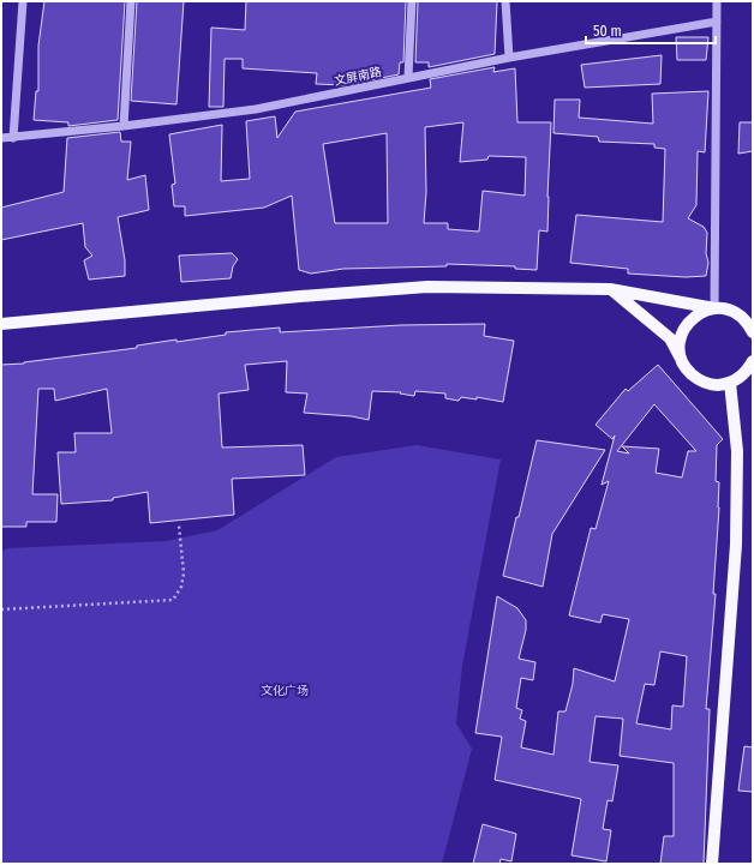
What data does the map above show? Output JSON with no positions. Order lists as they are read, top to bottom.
{
  "streets": {
    "street": ["文屏南路"]
  },
  "parks": ["文化广场"],
  "scale_bar": "50 m"
}
